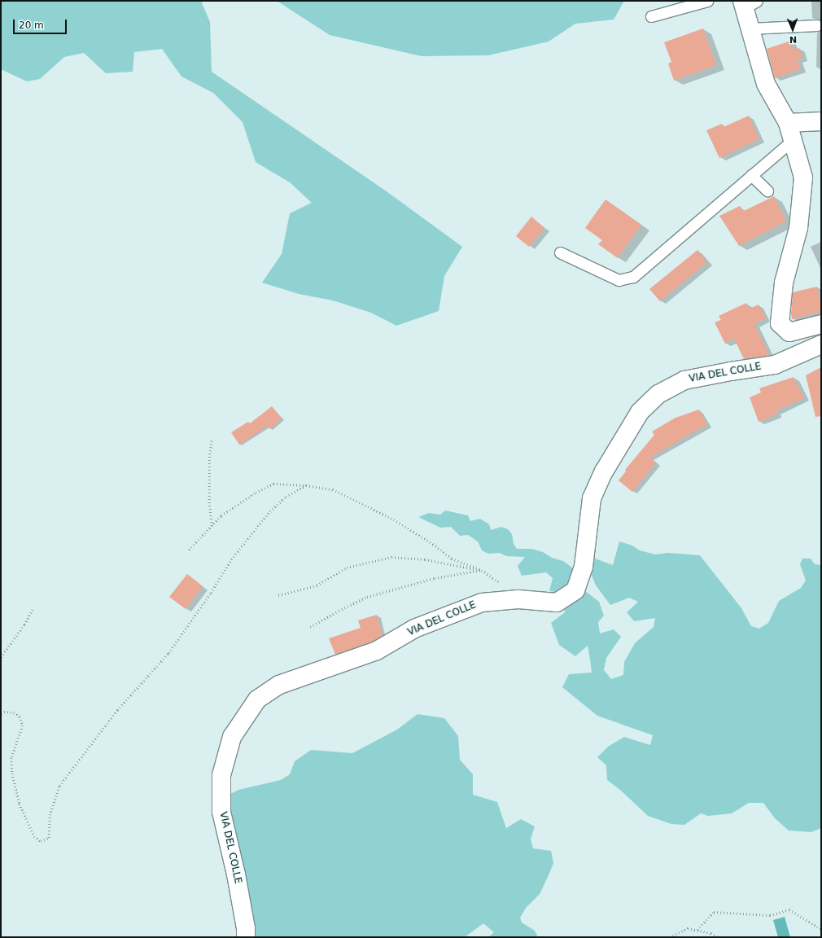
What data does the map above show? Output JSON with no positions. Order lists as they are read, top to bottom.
{
  "streets": {
    "street": ["VIA DEL COLLE"]
  },
  "scale_bar": "20 m",
  "north": "bottom"
}
